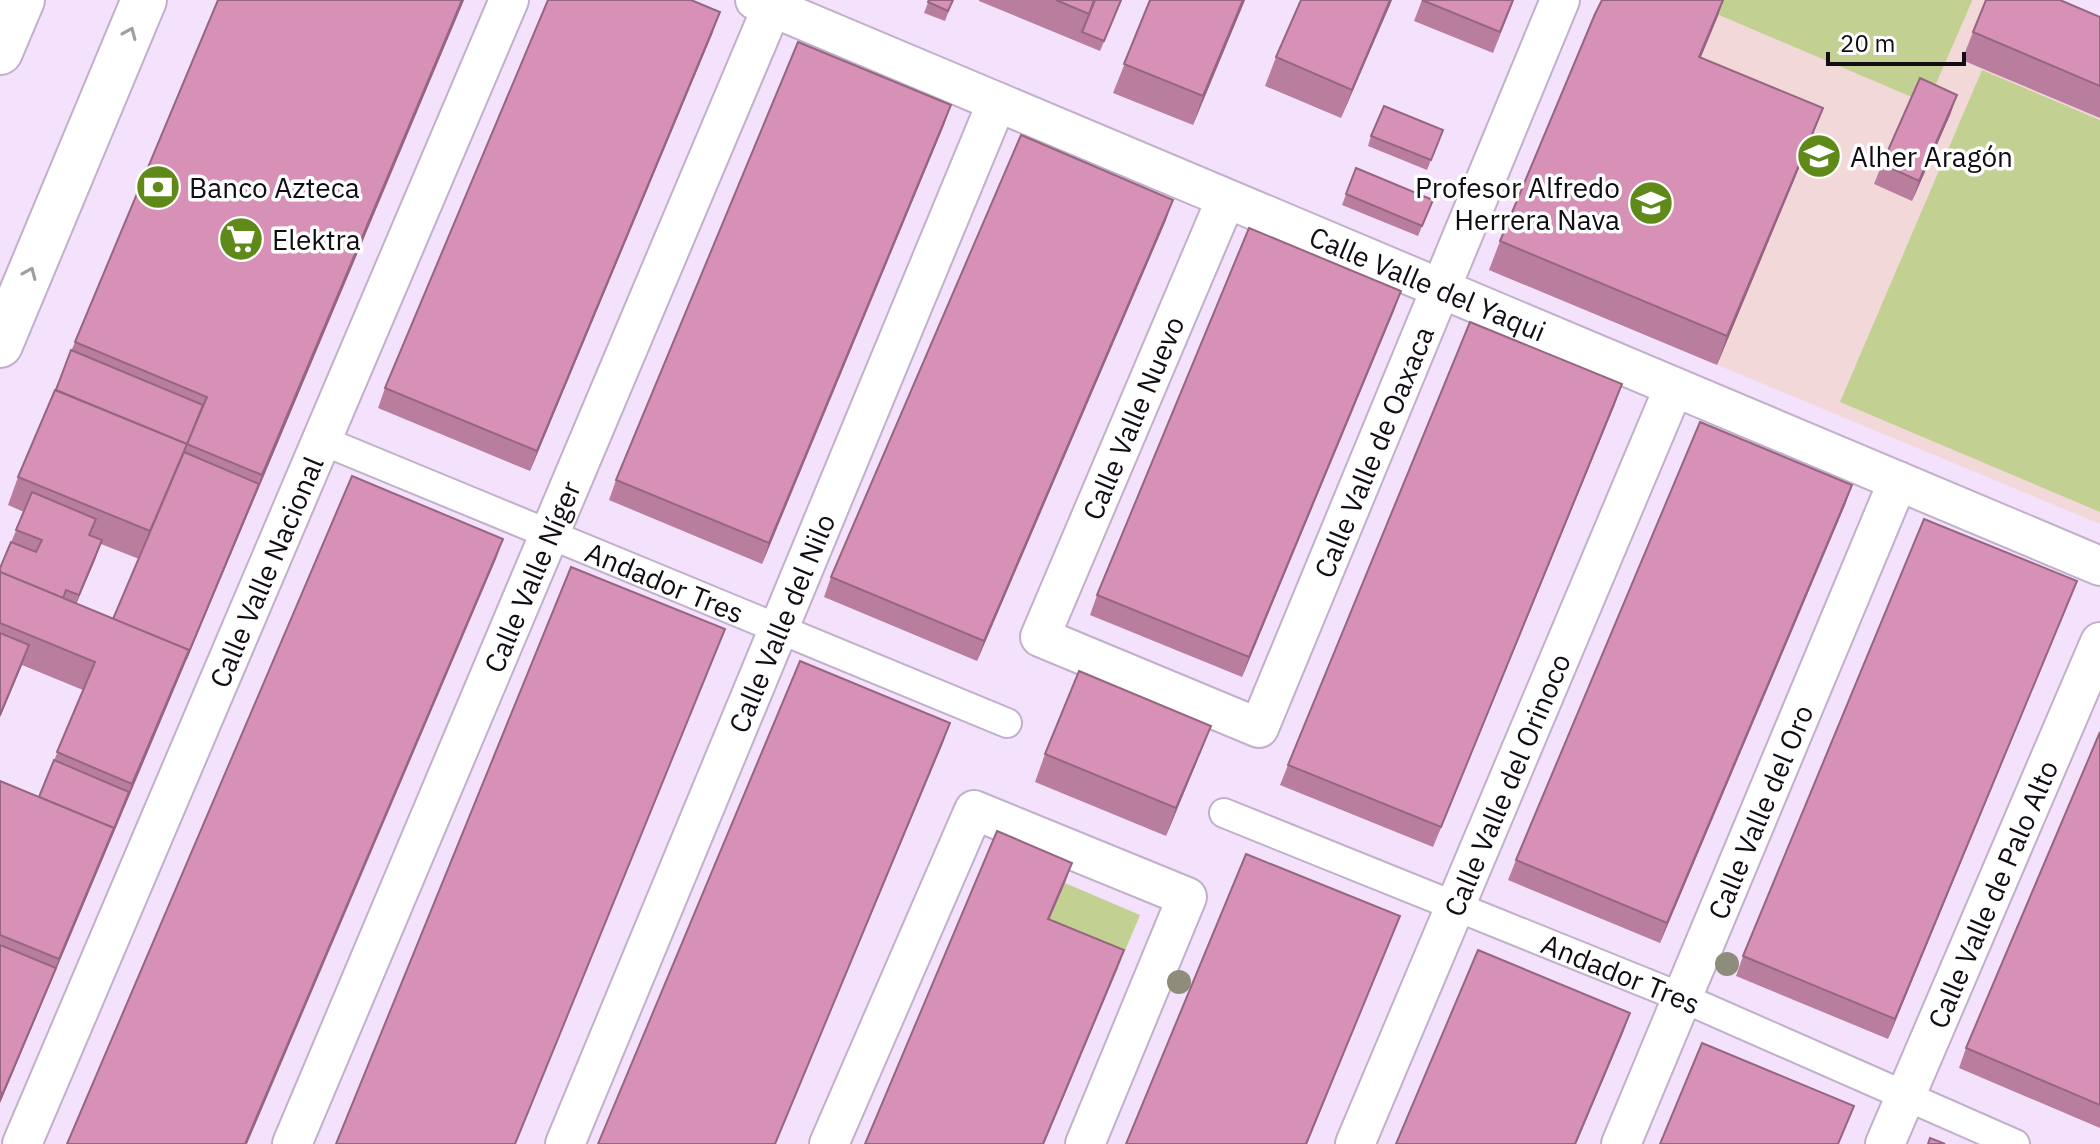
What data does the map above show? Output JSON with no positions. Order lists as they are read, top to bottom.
{
  "streets": {
    "street": [
      "Calle Valle del Yaqui",
      "Calle Valle Nuevo",
      "Calle Valle de Oaxaca",
      "Calle Valle Nacional",
      "Calle Valle Níger",
      "Andador Tres",
      "Calle Valle del Nilo",
      "Calle Valle del Orinoco",
      "Calle Valle del Oro",
      "Calle Valle de Palo Alto"
    ]
  },
  "crossings": [
    ["Calle Valle del Yaqui", "Calle Valle Nuevo"],
    ["Calle Valle del Yaqui", "Calle Valle de Oaxaca"],
    ["Calle Valle del Yaqui", "Calle Valle Níger"],
    ["Calle Valle del Yaqui", "Calle Valle del Nilo"],
    ["Calle Valle del Yaqui", "Calle Valle del Orinoco"],
    ["Calle Valle del Yaqui", "Calle Valle del Oro"],
    ["Calle Valle Nuevo", "Calle Valle de Oaxaca"],
    ["Calle Valle Nacional", "Andador Tres"],
    ["Calle Valle Níger", "Andador Tres"],
    ["Andador Tres", "Calle Valle del Nilo"],
    ["Andador Tres", "Calle Valle del Orinoco"],
    ["Andador Tres", "Calle Valle del Oro"],
    ["Andador Tres", "Calle Valle de Palo Alto"]
  ],
  "places": {
    "school or university": ["Alher Aragón", "Profesor Alfredo Herrera Nava"],
    "bank": ["Banco Azteca"],
    "supermarket": ["Elektra"]
  },
  "scale_bar": "20 m"
}
